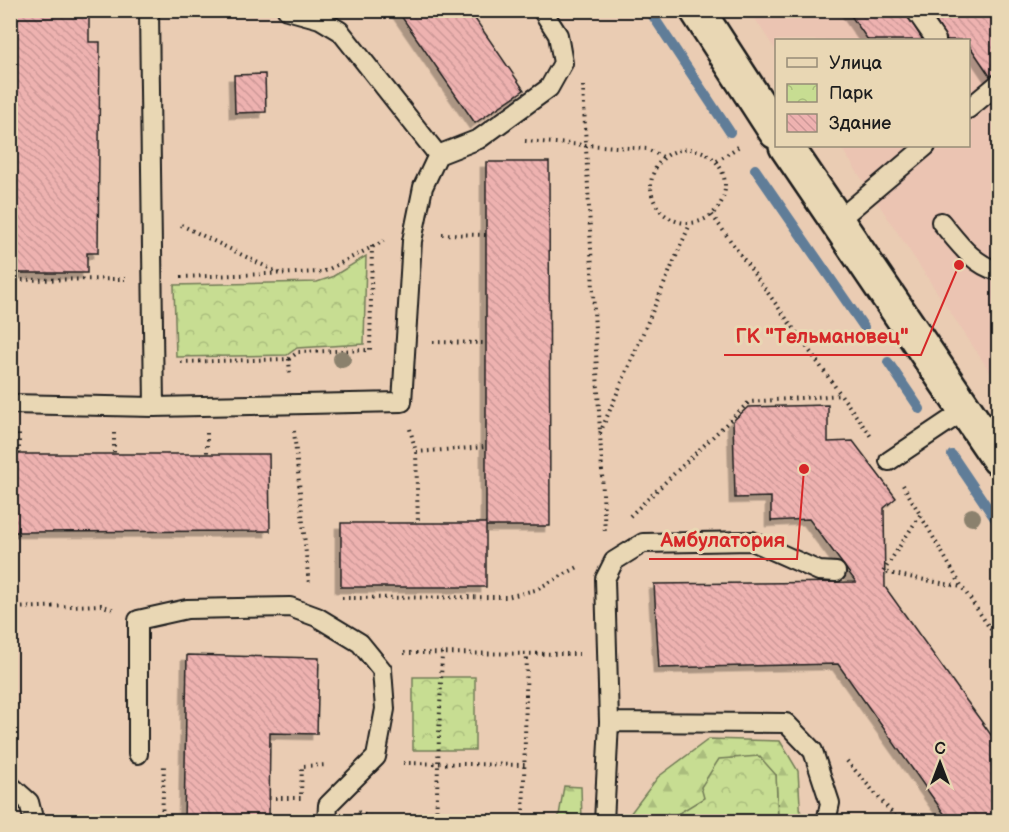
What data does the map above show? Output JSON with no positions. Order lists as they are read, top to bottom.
{
  "places": ["ГК \"Тельмановец\"", "Амбулатория"],
  "legend": ["Улица", "Парк", "Здание"],
  "north": "top"
}
